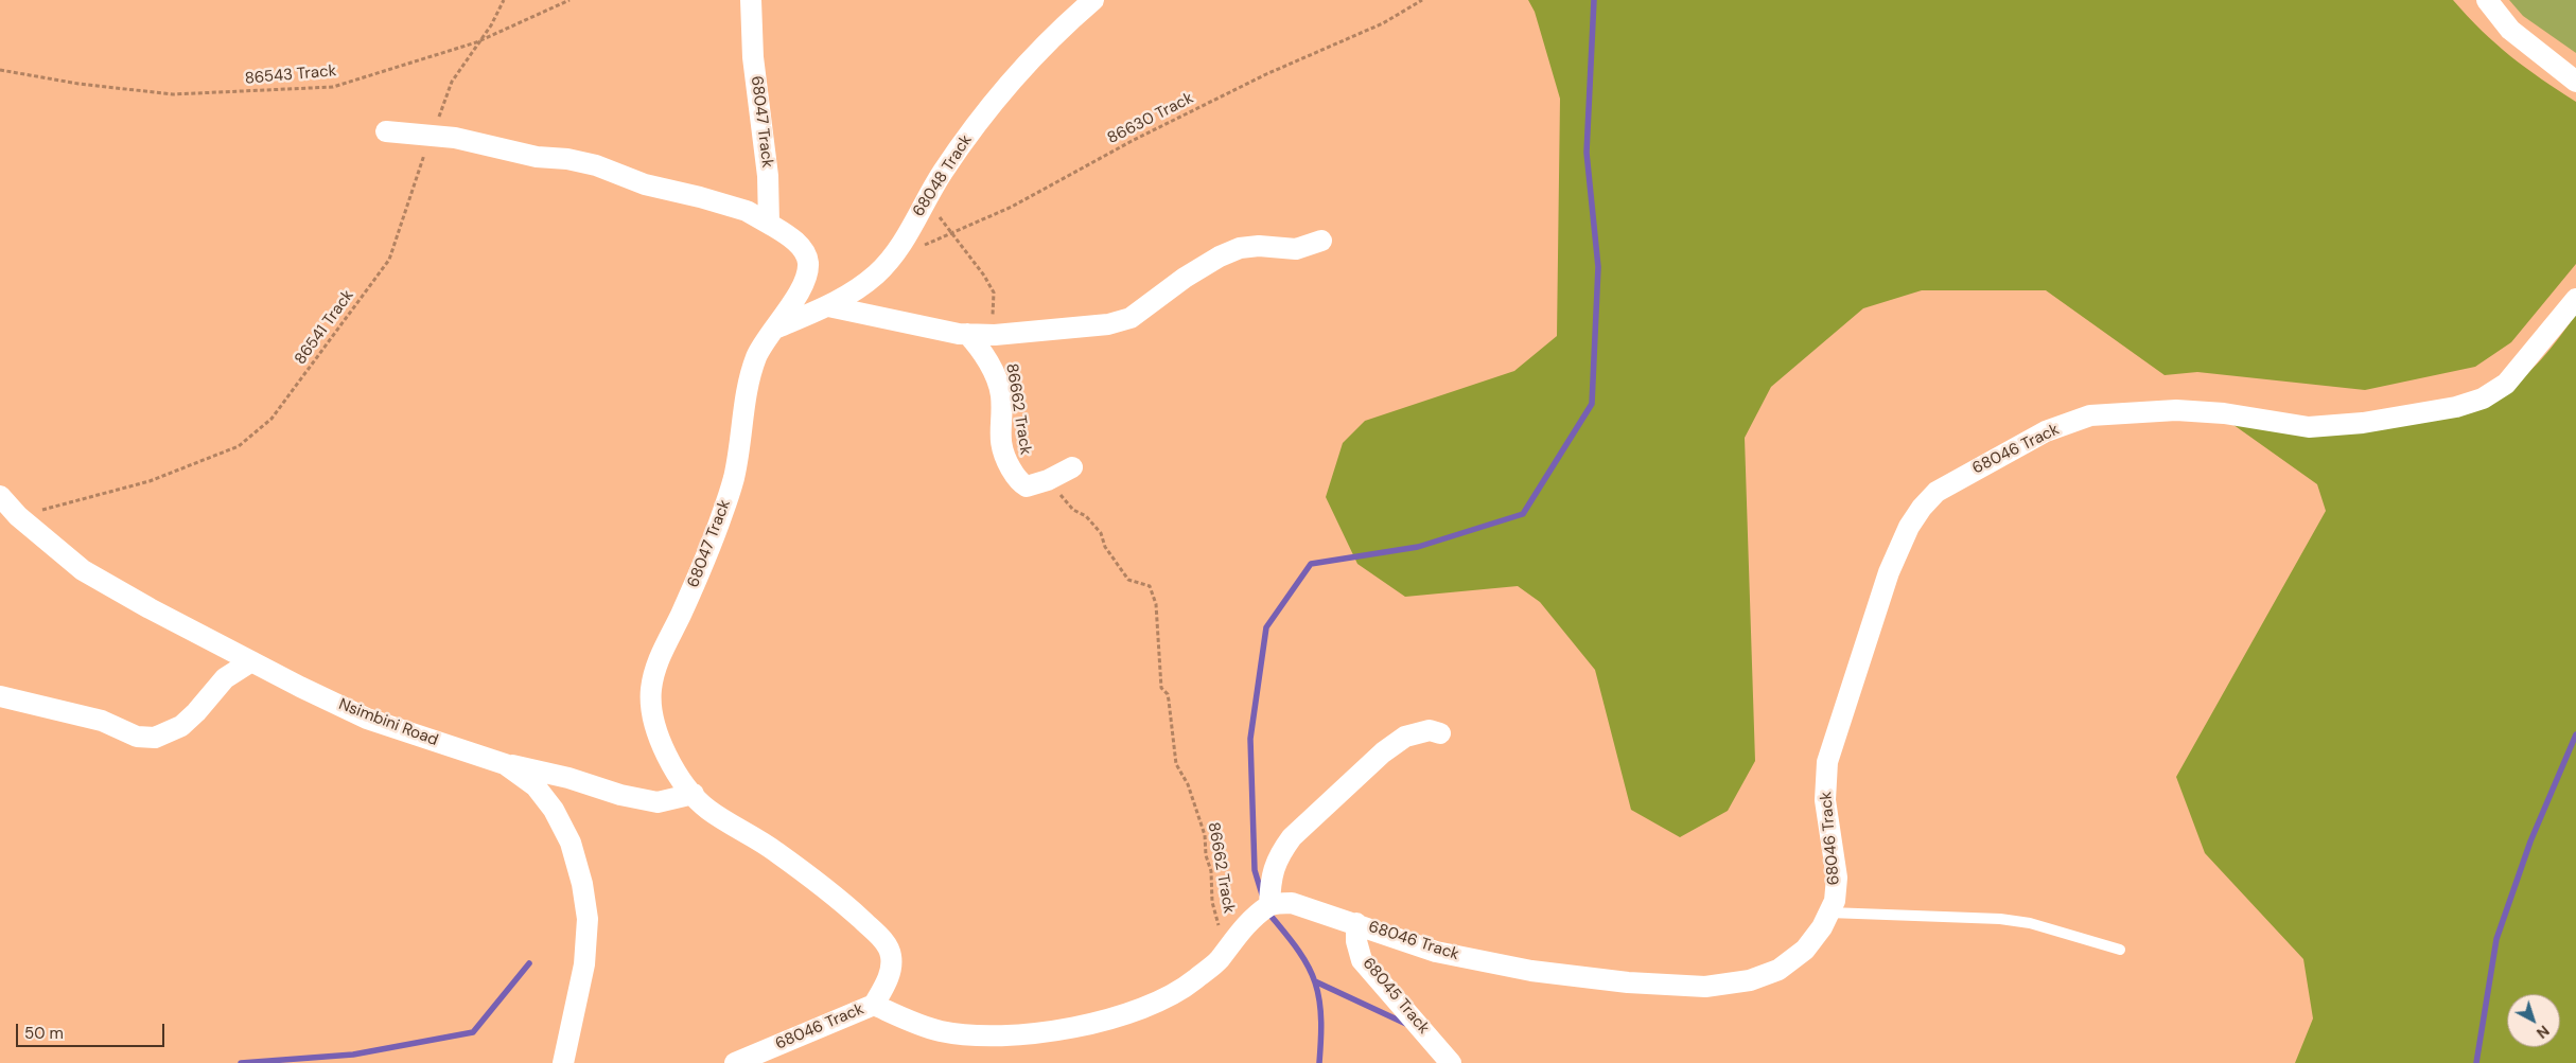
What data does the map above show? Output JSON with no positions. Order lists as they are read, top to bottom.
{
  "streets": {
    "street": [
      "68047 Track",
      "68048 Track",
      "68046 Track",
      "Nsimbini Road",
      "68045 Track"
    ],
    "path": [
      "86543 Track",
      "86630 Track",
      "86541 Track",
      "86662 Track"
    ]
  },
  "crossings": [
    ["86543 Track", "86541 Track"],
    ["86630 Track", "68048 Track"],
    ["68047 Track", "68048 Track"],
    ["68047 Track", "68046 Track"],
    ["86541 Track", "Nsimbini Road"],
    ["86662 Track", "68046 Track"],
    ["68046 Track", "68045 Track"]
  ],
  "scale_bar": "50 m",
  "north": "bottom right"
}
